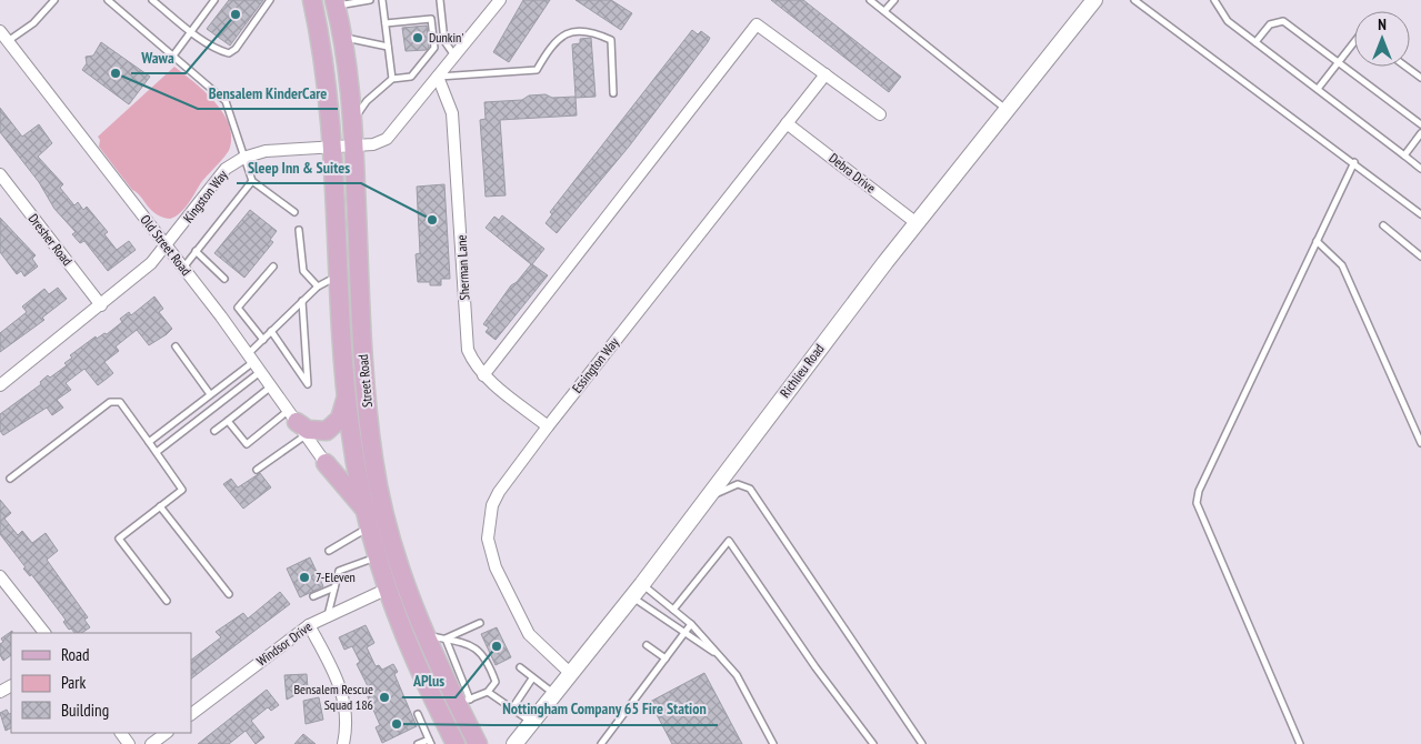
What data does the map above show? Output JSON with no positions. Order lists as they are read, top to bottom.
{
  "streets": {
    "main road": ["Richlieu Road", "Street Road"],
    "street": [
      "Debra Drive",
      "Kingston Way",
      "Dresher Road",
      "Old Street Road",
      "Sherman Lane",
      "Essington Way",
      "Windsor Drive"
    ]
  },
  "crossings": [
    ["Debra Drive", "Essington Way"],
    ["Debra Drive", "Richlieu Road"],
    ["Kingston Way", "Dresher Road"],
    ["Kingston Way", "Old Street Road"],
    ["Kingston Way", "Sherman Lane"],
    ["Kingston Way", "Street Road"],
    ["Sherman Lane", "Essington Way"],
    ["Essington Way", "Richlieu Road"],
    ["Street Road", "Windsor Drive"]
  ],
  "places": [
    "Wawa",
    "Dunkin'",
    "Bensalem KinderCare",
    "Sleep Inn & Suites",
    "7-Eleven",
    "APlus",
    "Bensalem Rescue Squad 186",
    "Nottingham Company 65 Fire Station"
  ],
  "legend": ["Road", "Park", "Building"],
  "north": "top"
}
